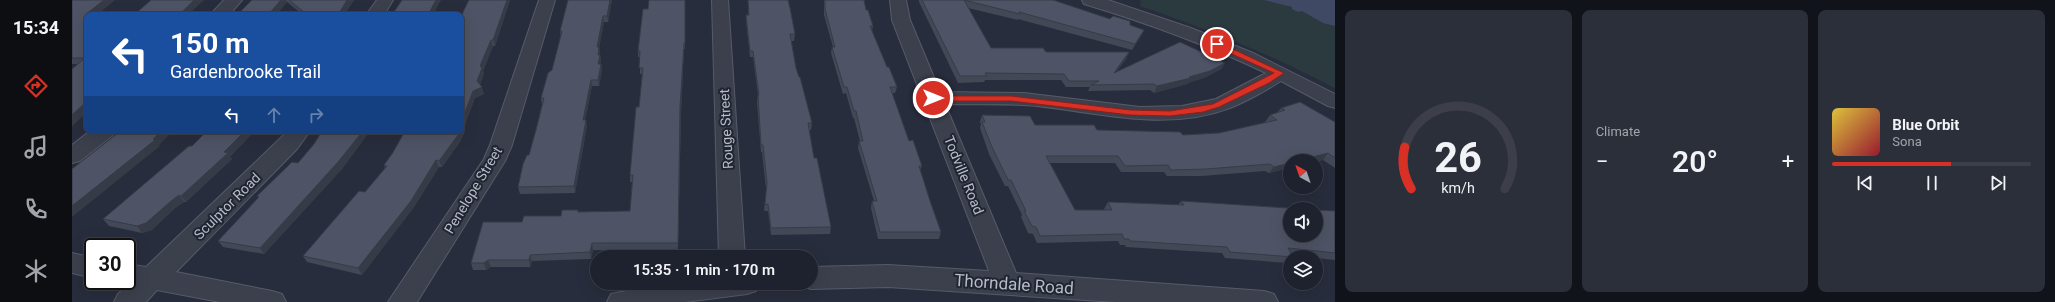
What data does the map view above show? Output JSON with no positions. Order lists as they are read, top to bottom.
{
  "streets": {
    "street": [
      "Rouge Street",
      "Todville Road",
      "Penelope Street",
      "Sculptor Road",
      "Thorndale Road"
    ]
  },
  "crossings": [
    ["Todville Road", "Thorndale Road"]
  ],
  "north": "top left",
  "page": {
    "tabs": "15:34",
    "tile": "Climate",
    "turn": ["150 m", "Gardenbrooke Trail"],
    "song": ["Blue Orbit", "Sona"],
    "heat": ["−", "20°", "+"],
    "limit": "30",
    "trip": "15:35 · 1 min · 170 m",
    "gauge": ["26", "km/h"]
  }
}
